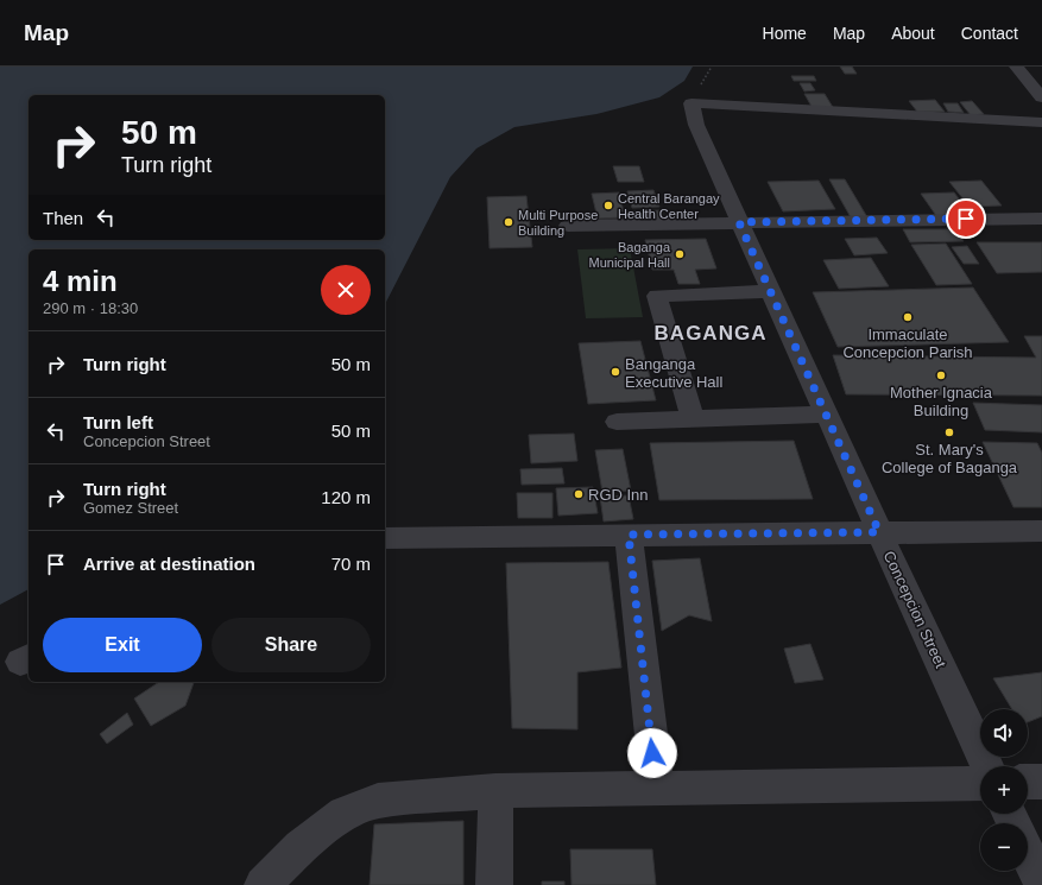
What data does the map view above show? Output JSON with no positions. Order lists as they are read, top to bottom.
{
  "streets": {
    "street": ["Concepcion Street"]
  },
  "districts": ["BAGANGA"],
  "places": [
    "Central Barangay Health Center",
    "Multi Purpose Building",
    "Baganga Municipal Hall",
    "Immaculate Concepcion Parish",
    "Banganga Executive Hall",
    "Mother Ignacia Building",
    "St. Mary's College of Baganga",
    "RGD Inn"
  ],
  "page": {
    "header": "Map",
    "nav": [
      "Home",
      "Map",
      "About",
      "Contact"
    ],
    "turn": ["50 m", "Turn right"],
    "then": "Then",
    "heading": ["4 min", "290 m · 18:30"],
    "list": [
      {
        "name": "Turn right",
        "value": "50 m"
      },
      {
        "name": "Turn left",
        "note": "Concepcion Street",
        "value": "50 m"
      },
      {
        "name": "Turn right",
        "note": "Gomez Street",
        "value": "120 m"
      },
      {
        "name": "Arrive at destination",
        "value": "70 m"
      }
    ],
    "buttons": ["Exit", "Share"],
    "map_buttons": ["+", "−"]
  }
}
